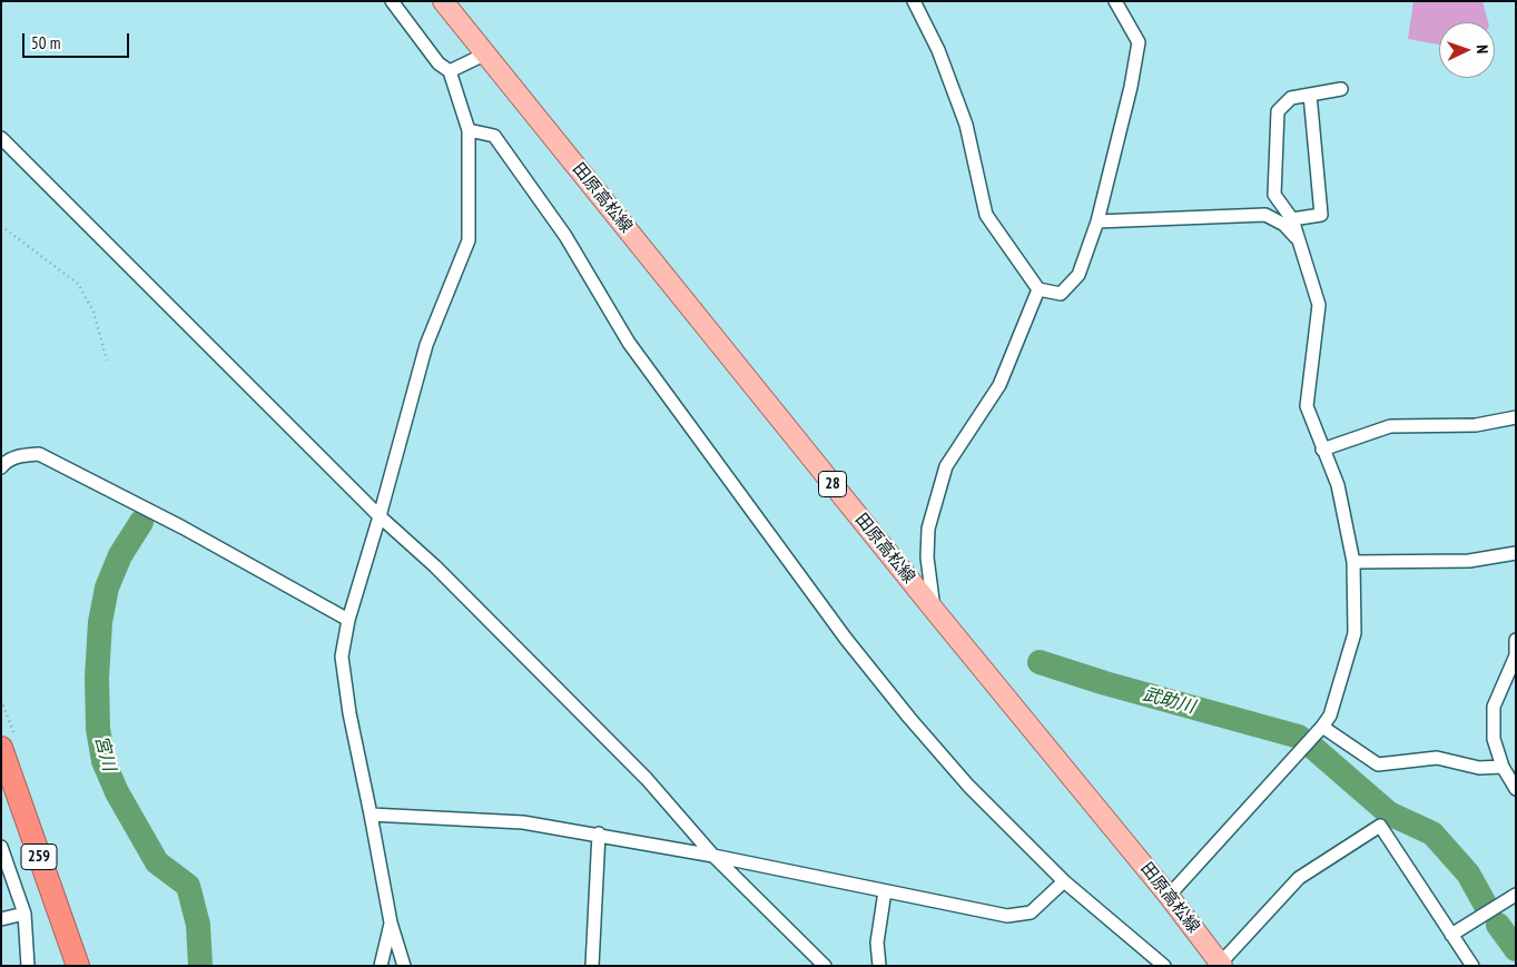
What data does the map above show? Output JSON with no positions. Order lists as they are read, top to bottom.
{
  "streets": {
    "highway": ["259"],
    "main road": ["田原高松線", "28"]
  },
  "water": ["武助川", "宮川"],
  "scale_bar": "50 m",
  "north": "right"
}
